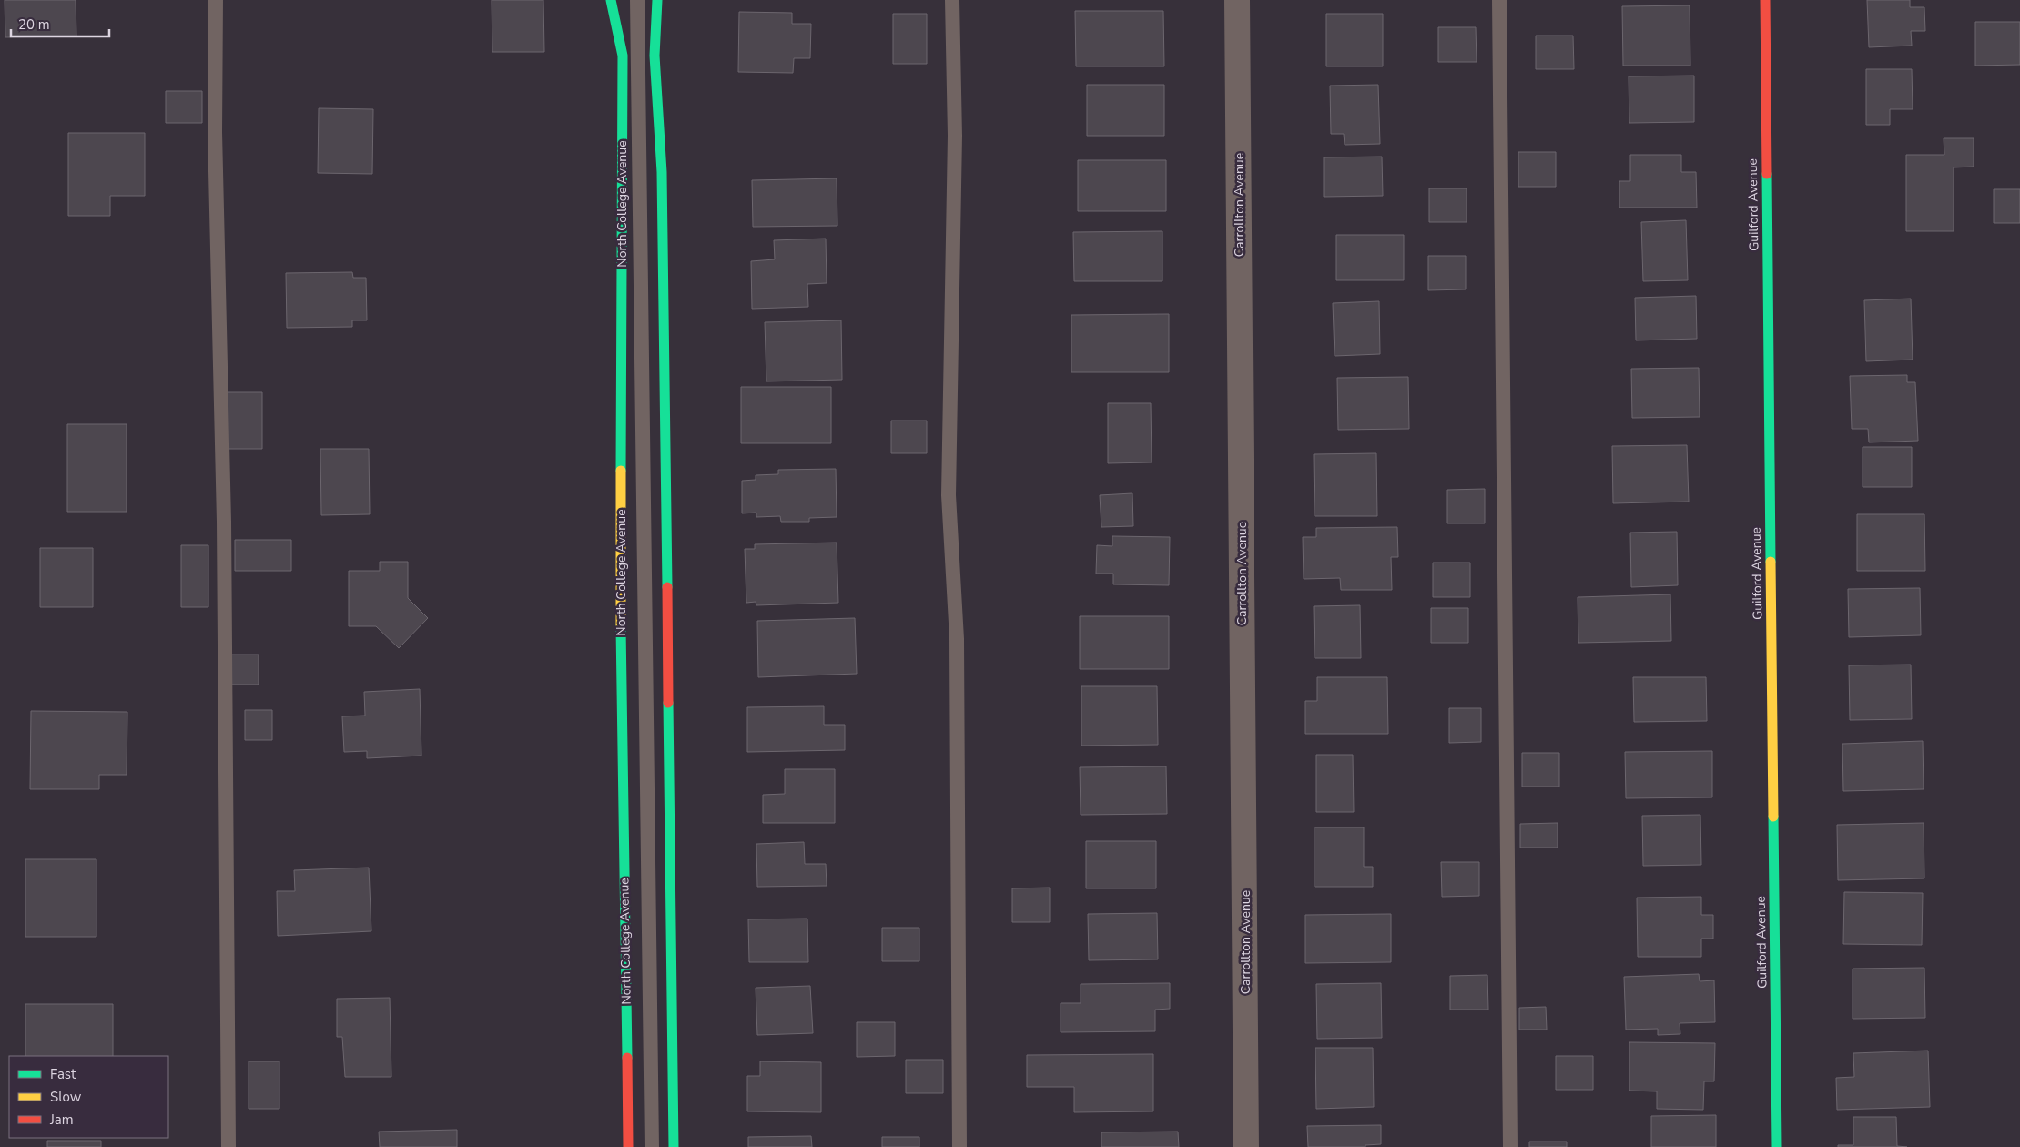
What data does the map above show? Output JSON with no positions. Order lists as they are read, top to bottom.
{
  "streets": {
    "main road": ["North College Avenue", "Guilford Avenue"],
    "street": ["Carrollton Avenue"]
  },
  "legend": ["Fast", "Slow", "Jam"],
  "scale_bar": "20 m"
}
